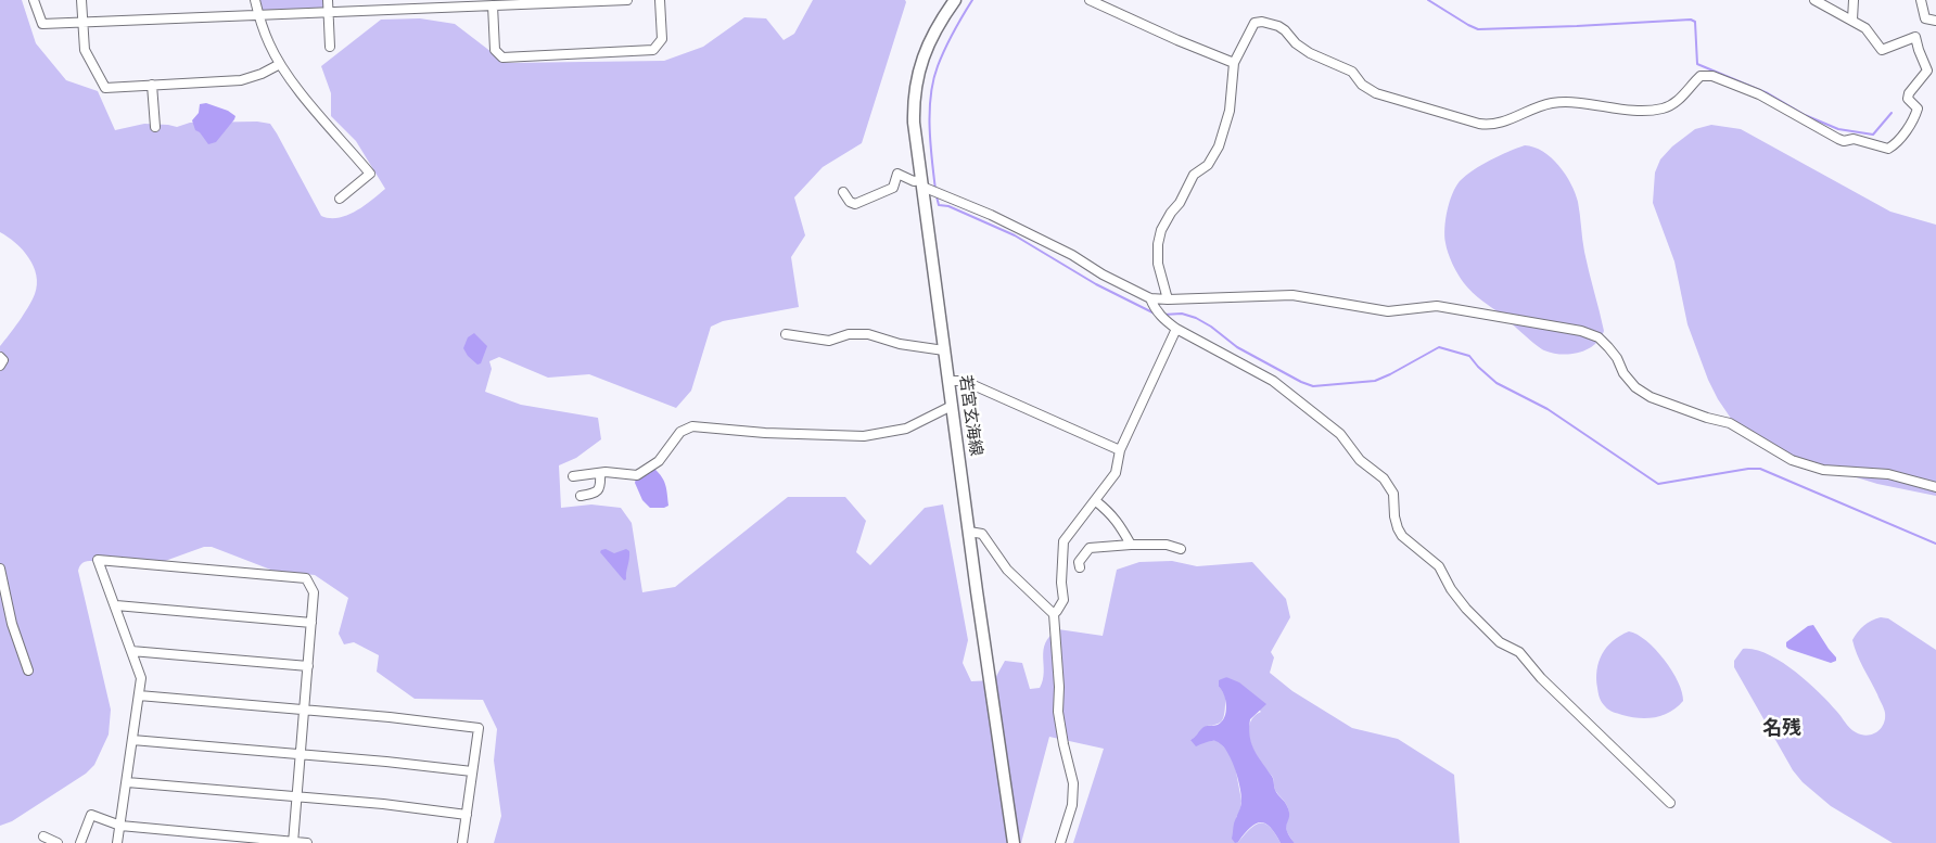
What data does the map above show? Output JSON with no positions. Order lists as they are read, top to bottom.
{
  "streets": {
    "main road": ["若宮玄海線"]
  },
  "districts": ["名残"]
}
